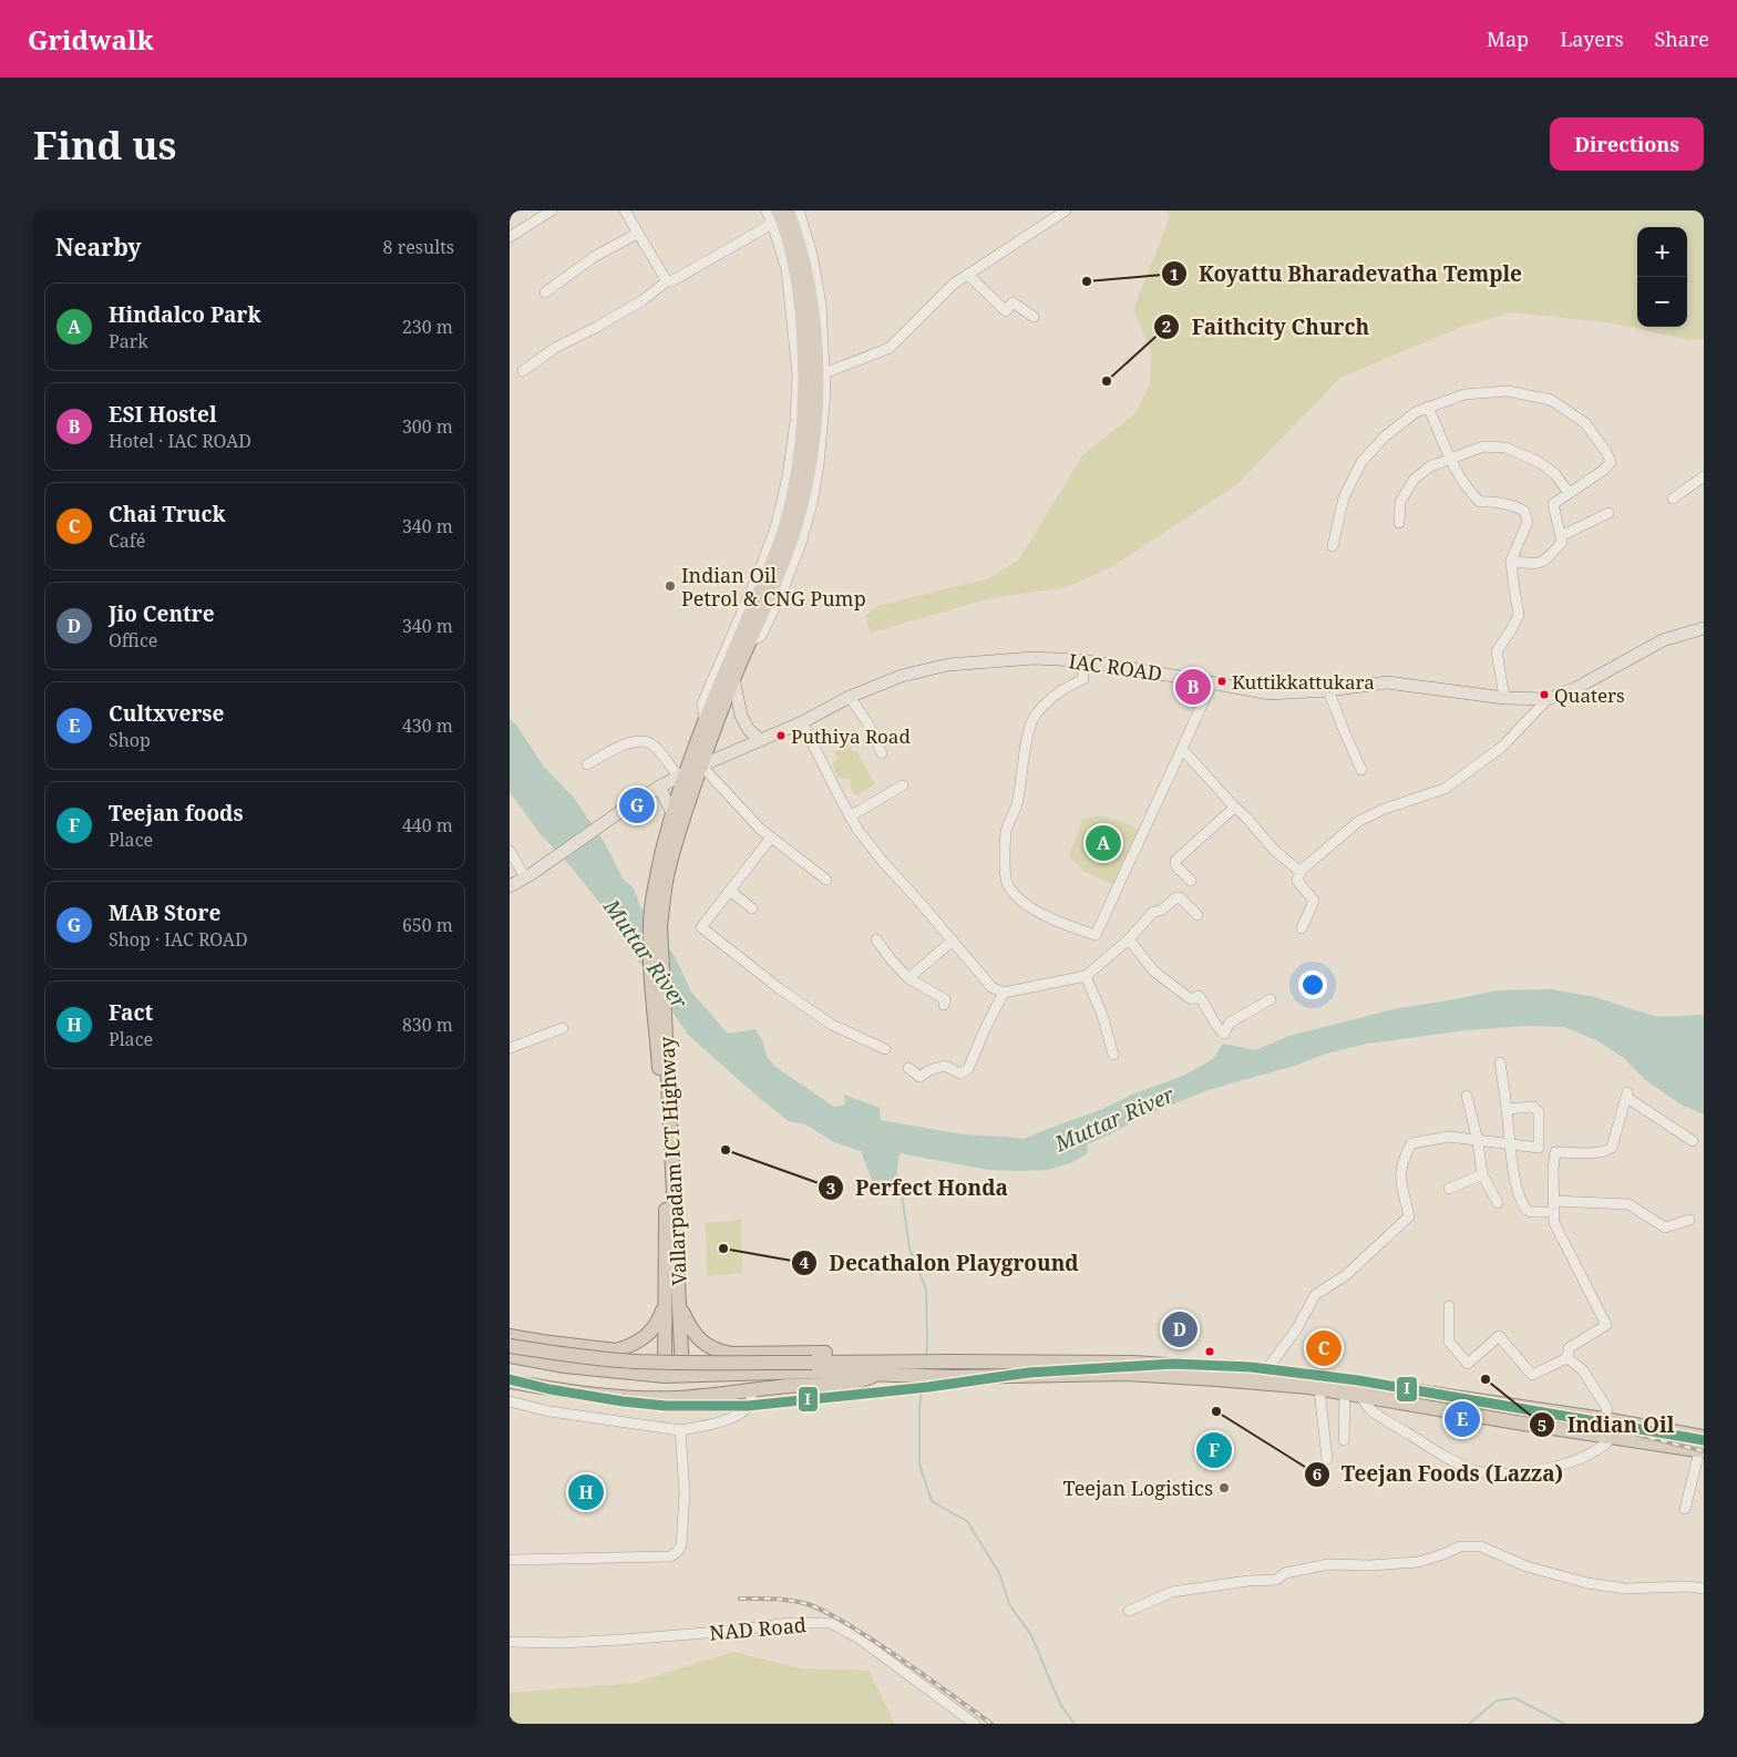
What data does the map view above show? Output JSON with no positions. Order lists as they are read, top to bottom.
{
  "streets": {
    "highway": ["Vallarpadam ICT Highway"],
    "main road": ["IAC ROAD"],
    "street": ["NAD Road"]
  },
  "crossings": [
    ["IAC ROAD", "Vallarpadam ICT Highway"]
  ],
  "water": ["Muttar River"],
  "places": [
    "Koyattu Bharadevatha Temple",
    "Faithcity Church",
    "Indian Oil Petrol & CNG Pump",
    "Kuttikkattukara",
    "Quaters",
    "Puthiya Road",
    "Perfect Honda",
    "Decathalon Playground",
    "Indian Oil",
    "Teejan Foods (Lazza)",
    "Teejan Logistics"
  ],
  "lines": ["transit line I"],
  "page": {
    "header": "Gridwalk",
    "nav": ["Map", "Layers", "Share"],
    "buttons": "Directions",
    "title": "Find us",
    "heading": ["Nearby", "8 results"],
    "map_buttons": ["+", "−"],
    "list": [
      {
        "mark": "A",
        "name": "Hindalco Park",
        "note": "Park",
        "value": "230 m"
      },
      {
        "mark": "B",
        "name": "ESI Hostel",
        "note": "Hotel · IAC ROAD",
        "value": "300 m"
      },
      {
        "mark": "C",
        "name": "Chai Truck",
        "note": "Café",
        "value": "340 m"
      },
      {
        "mark": "D",
        "name": "Jio Centre",
        "note": "Office",
        "value": "340 m"
      },
      {
        "mark": "E",
        "name": "Cultxverse",
        "note": "Shop",
        "value": "430 m"
      },
      {
        "mark": "F",
        "name": "Teejan foods",
        "note": "Place",
        "value": "440 m"
      },
      {
        "mark": "G",
        "name": "MAB Store",
        "note": "Shop · IAC ROAD",
        "value": "650 m"
      },
      {
        "mark": "H",
        "name": "Fact",
        "note": "Place",
        "value": "830 m"
      }
    ],
    "pins": [
      "B",
      "G",
      "A",
      "D",
      "C",
      "E",
      "F",
      "H"
    ]
  }
}
